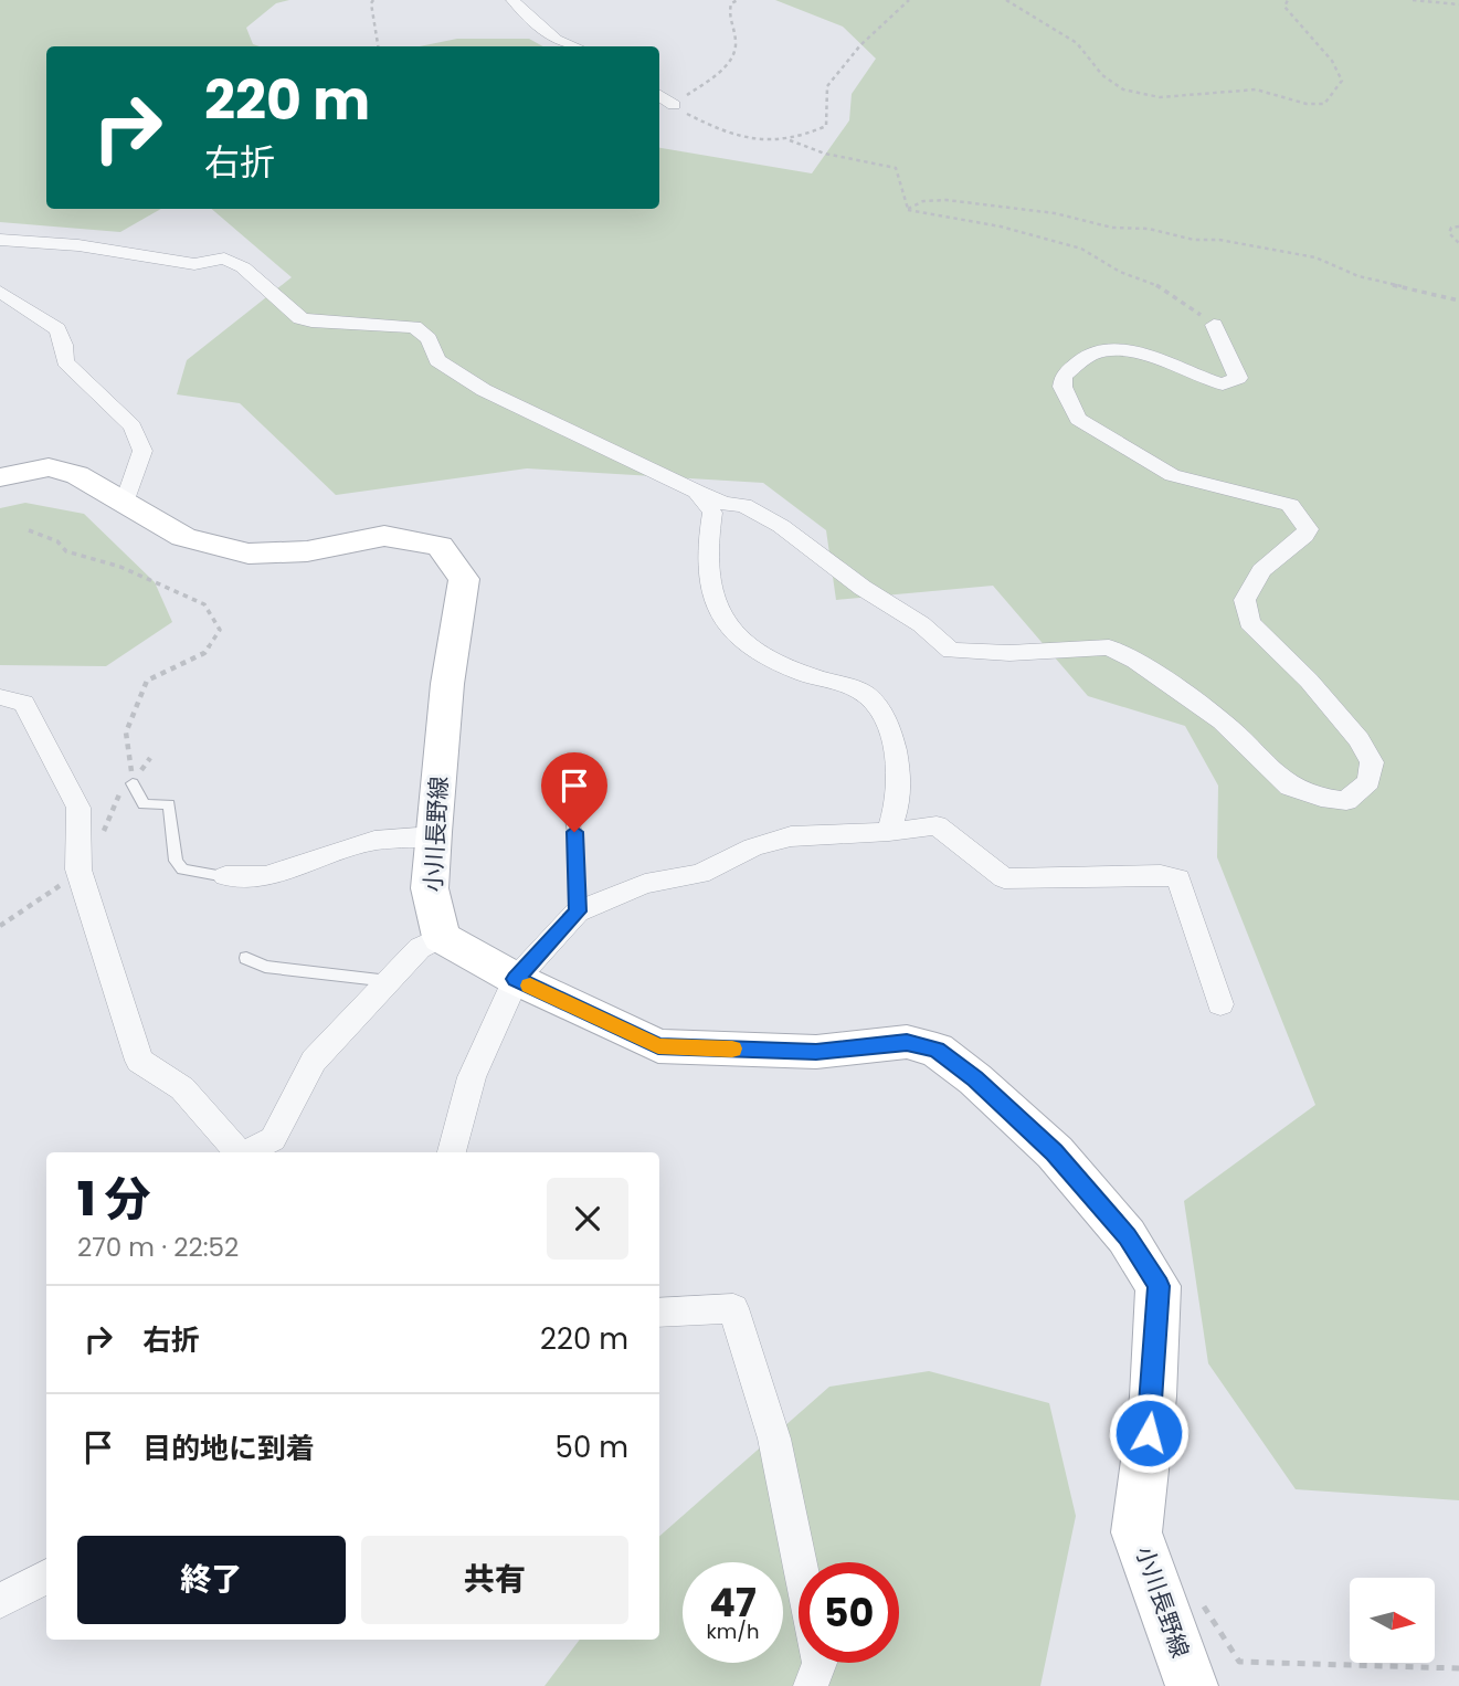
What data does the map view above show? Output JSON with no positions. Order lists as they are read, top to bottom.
{
  "streets": {
    "main road": ["小川長野線"]
  },
  "north": "right",
  "page": {
    "turn": ["220 m", "右折"],
    "heading": ["1 分", "270 m · 22:52"],
    "list": [
      {
        "name": "右折",
        "value": "220 m"
      },
      {
        "name": "目的地に到着",
        "value": "50 m"
      }
    ],
    "buttons": ["終了", "共有"],
    "speed": "47 km/h",
    "limit": "50"
  }
}
